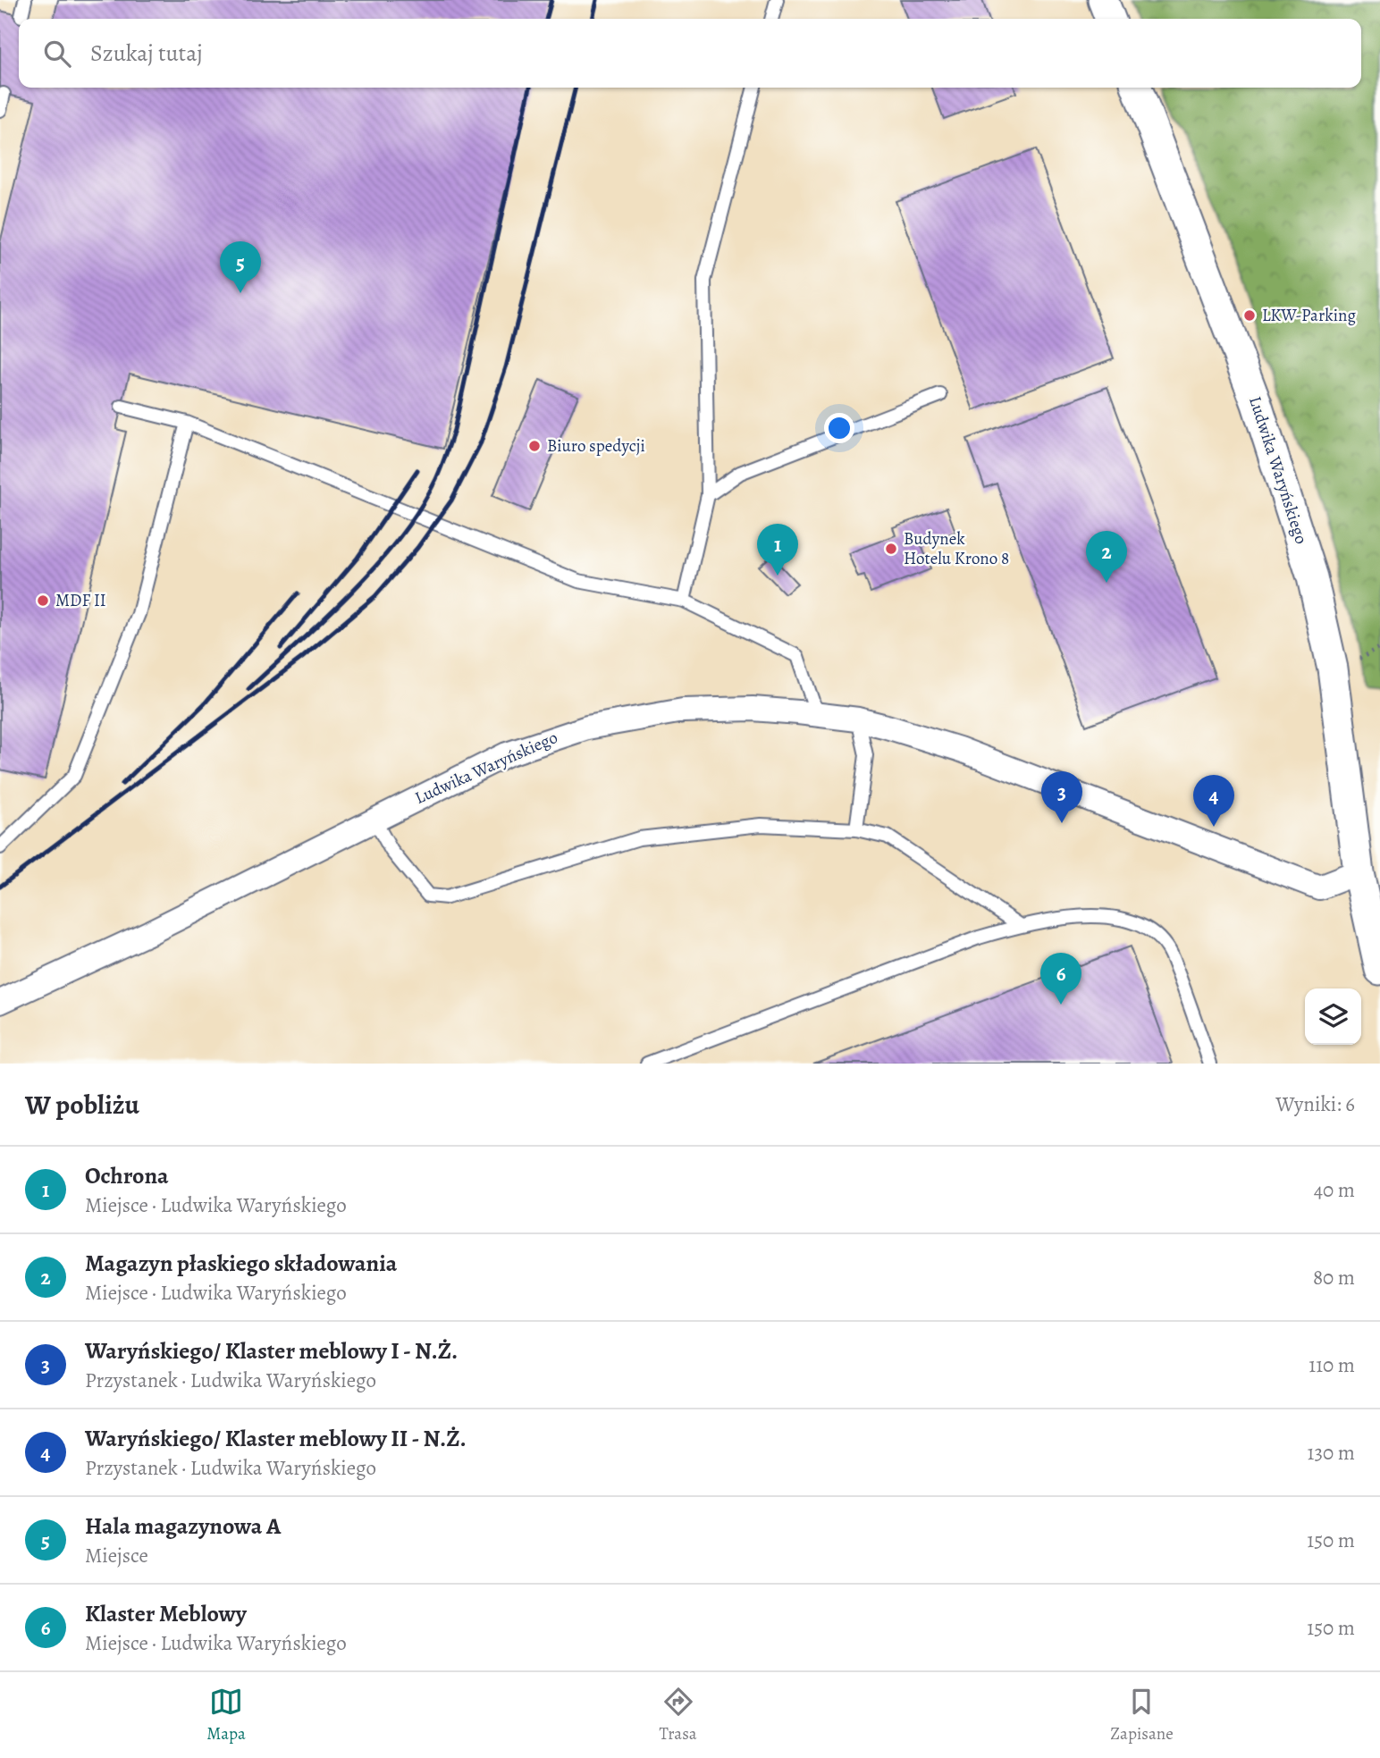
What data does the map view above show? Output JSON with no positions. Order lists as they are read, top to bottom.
{
  "streets": {
    "street": ["Ludwika Waryńskiego"]
  },
  "places": [
    "LKW-Parking",
    "Biuro spedycji",
    "Budynek Hotelu Krono 8",
    "MDF II"
  ],
  "page": {
    "search": "Szukaj tutaj",
    "pins": [
      "5",
      "1",
      "2",
      "3",
      "4",
      "6"
    ],
    "heading": ["W pobliżu", "Wyniki: 6"],
    "list": [
      {
        "mark": "1",
        "name": "Ochrona",
        "note": "Miejsce · Ludwika Waryńskiego",
        "value": "40 m"
      },
      {
        "mark": "2",
        "name": "Magazyn płaskiego składowania",
        "note": "Miejsce · Ludwika Waryńskiego",
        "value": "80 m"
      },
      {
        "mark": "3",
        "name": "Waryńskiego/ Klaster meblowy I - N.Ż.",
        "note": "Przystanek · Ludwika Waryńskiego",
        "value": "110 m"
      },
      {
        "mark": "4",
        "name": "Waryńskiego/ Klaster meblowy II - N.Ż.",
        "note": "Przystanek · Ludwika Waryńskiego",
        "value": "130 m"
      },
      {
        "mark": "5",
        "name": "Hala magazynowa A",
        "note": "Miejsce",
        "value": "150 m"
      },
      {
        "mark": "6",
        "name": "Klaster Meblowy",
        "note": "Miejsce · Ludwika Waryńskiego",
        "value": "150 m"
      }
    ],
    "nav": ["Mapa", "Trasa", "Zapisane"]
  }
}
